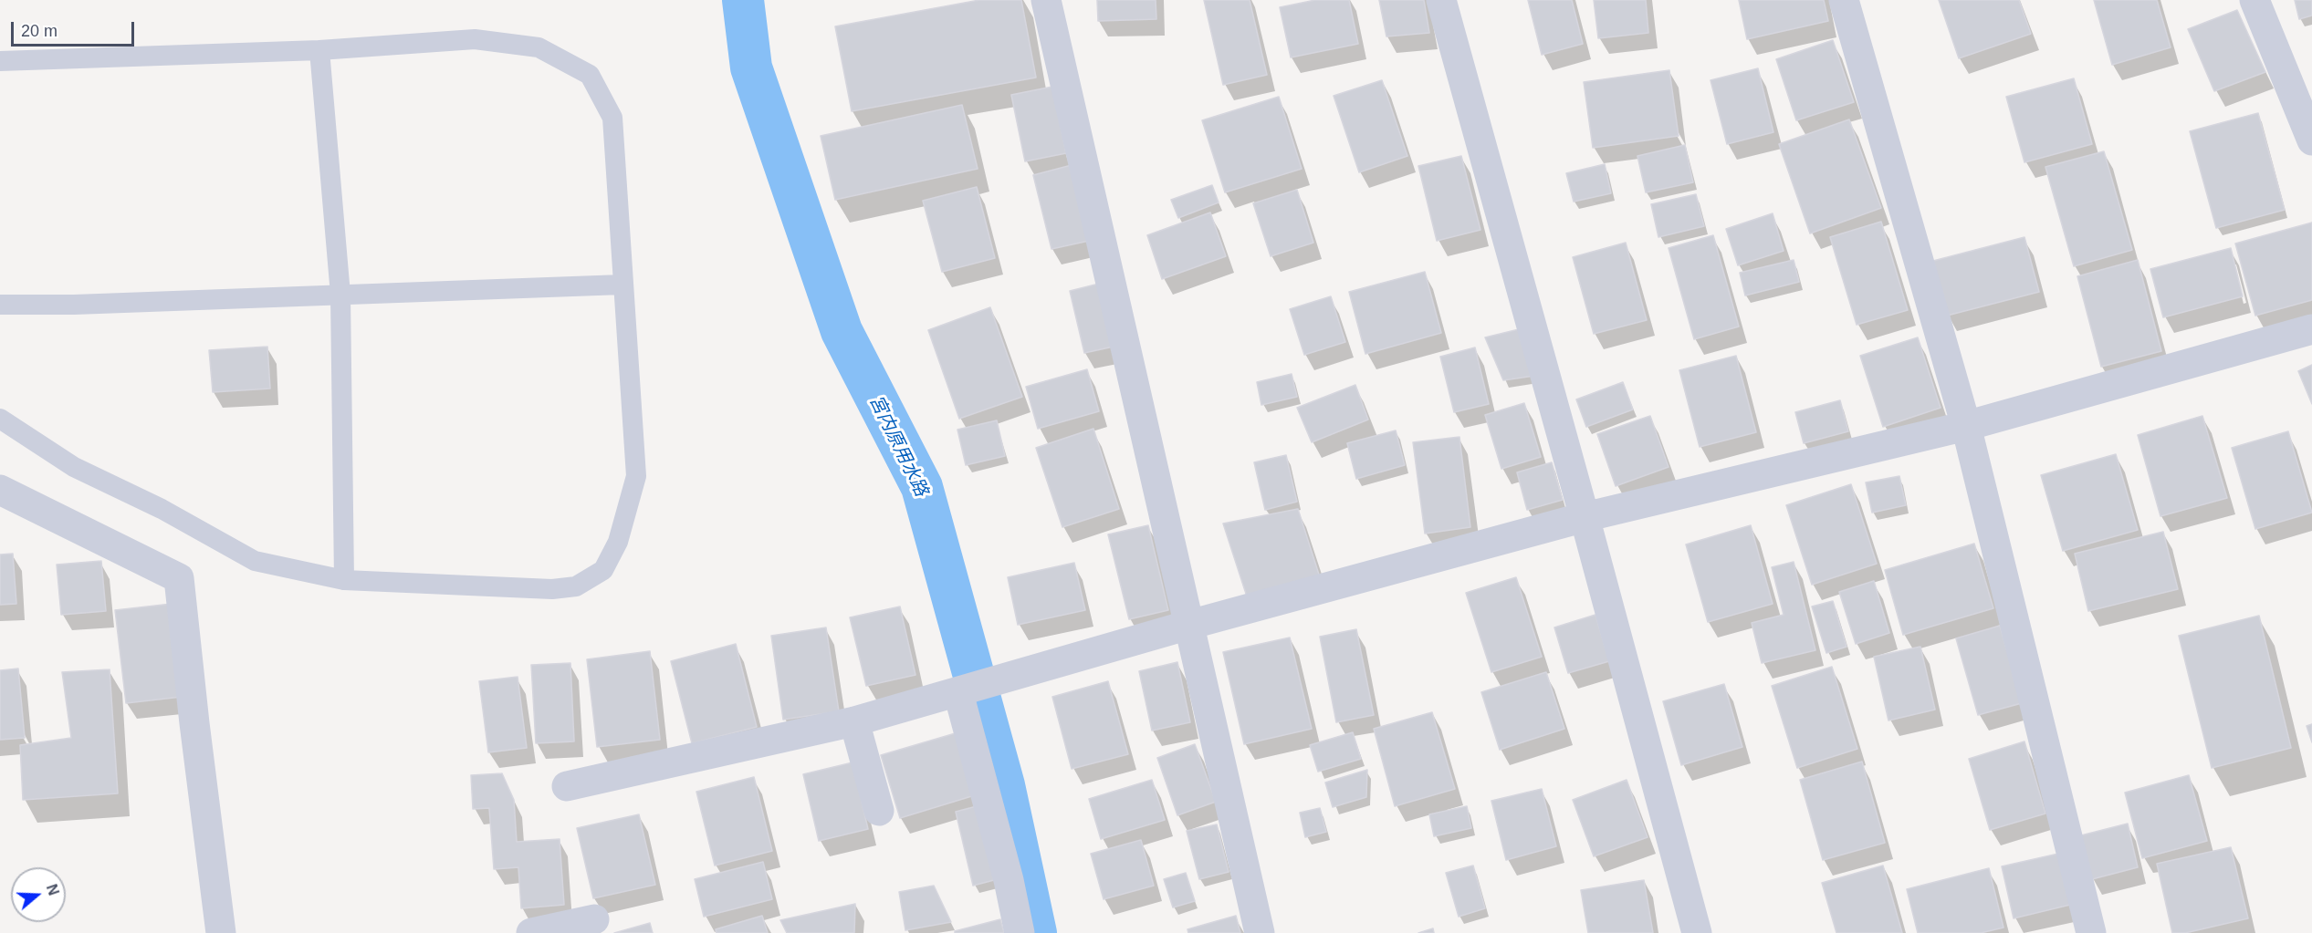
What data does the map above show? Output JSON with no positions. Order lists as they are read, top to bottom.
{
  "water": ["宮内原用水路"],
  "scale_bar": "20 m",
  "north": "right"
}
